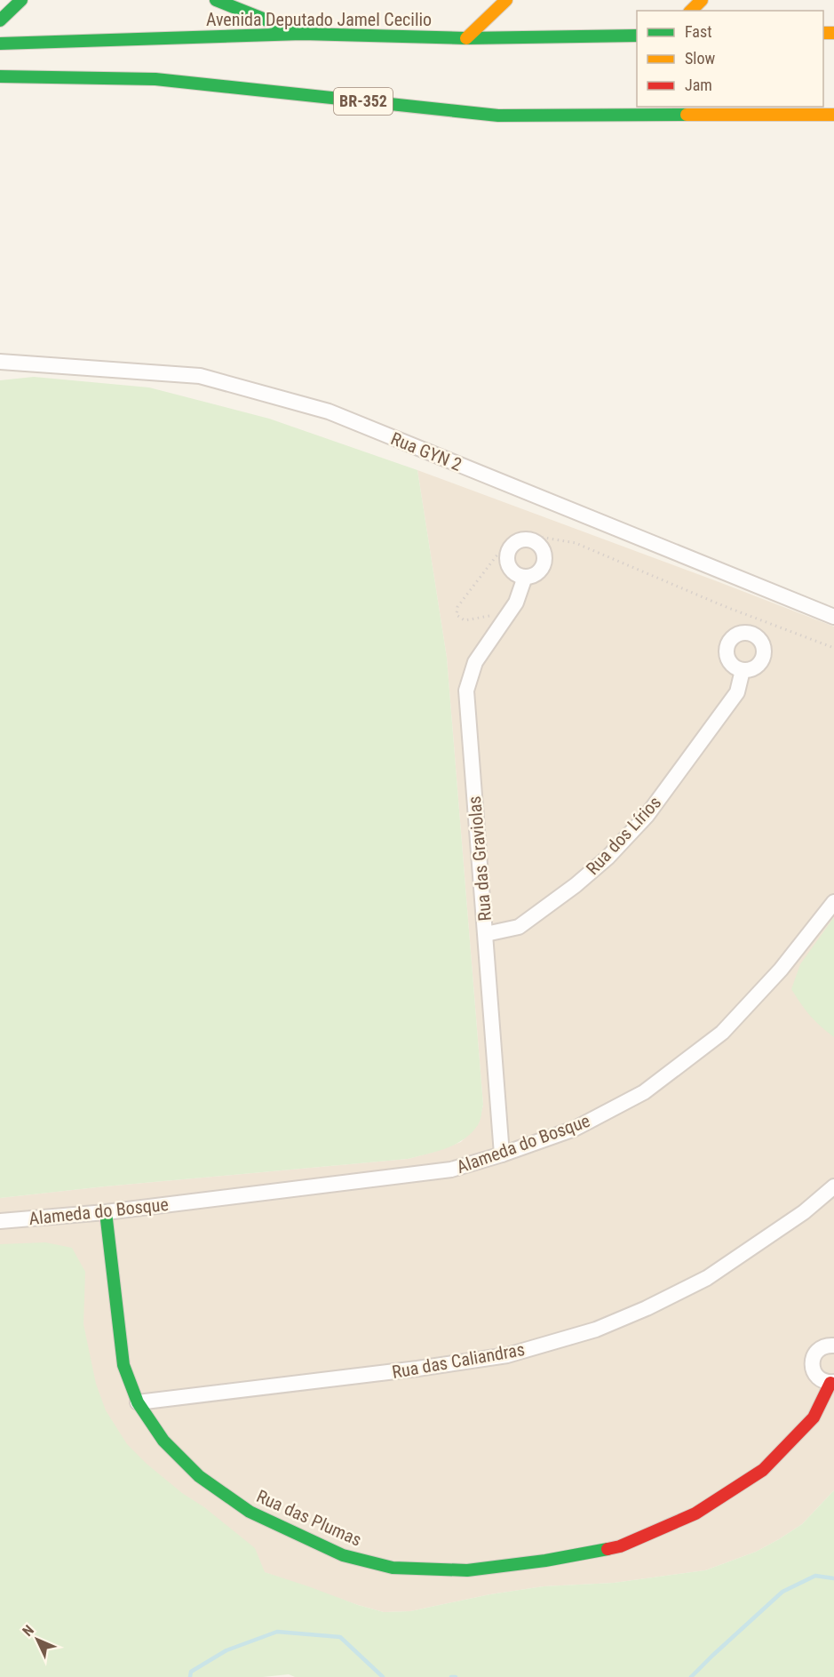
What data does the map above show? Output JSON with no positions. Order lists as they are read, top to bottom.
{
  "streets": {
    "main road": ["Avenida Deputado Jamel Cecilio", "BR-352", "Rua das Plumas"],
    "street": [
      "Rua GYN 2",
      "Rua dos Lírios",
      "Rua das Graviolas",
      "Alameda do Bosque",
      "Rua das Caliandras"
    ]
  },
  "crossings": [
    ["Rua dos Lírios", "Rua das Graviolas"],
    ["Rua das Graviolas", "Alameda do Bosque"],
    ["Alameda do Bosque", "Rua das Plumas"],
    ["Rua das Caliandras", "Rua das Plumas"]
  ],
  "legend": ["Fast", "Slow", "Jam"],
  "north": "top left"
}
